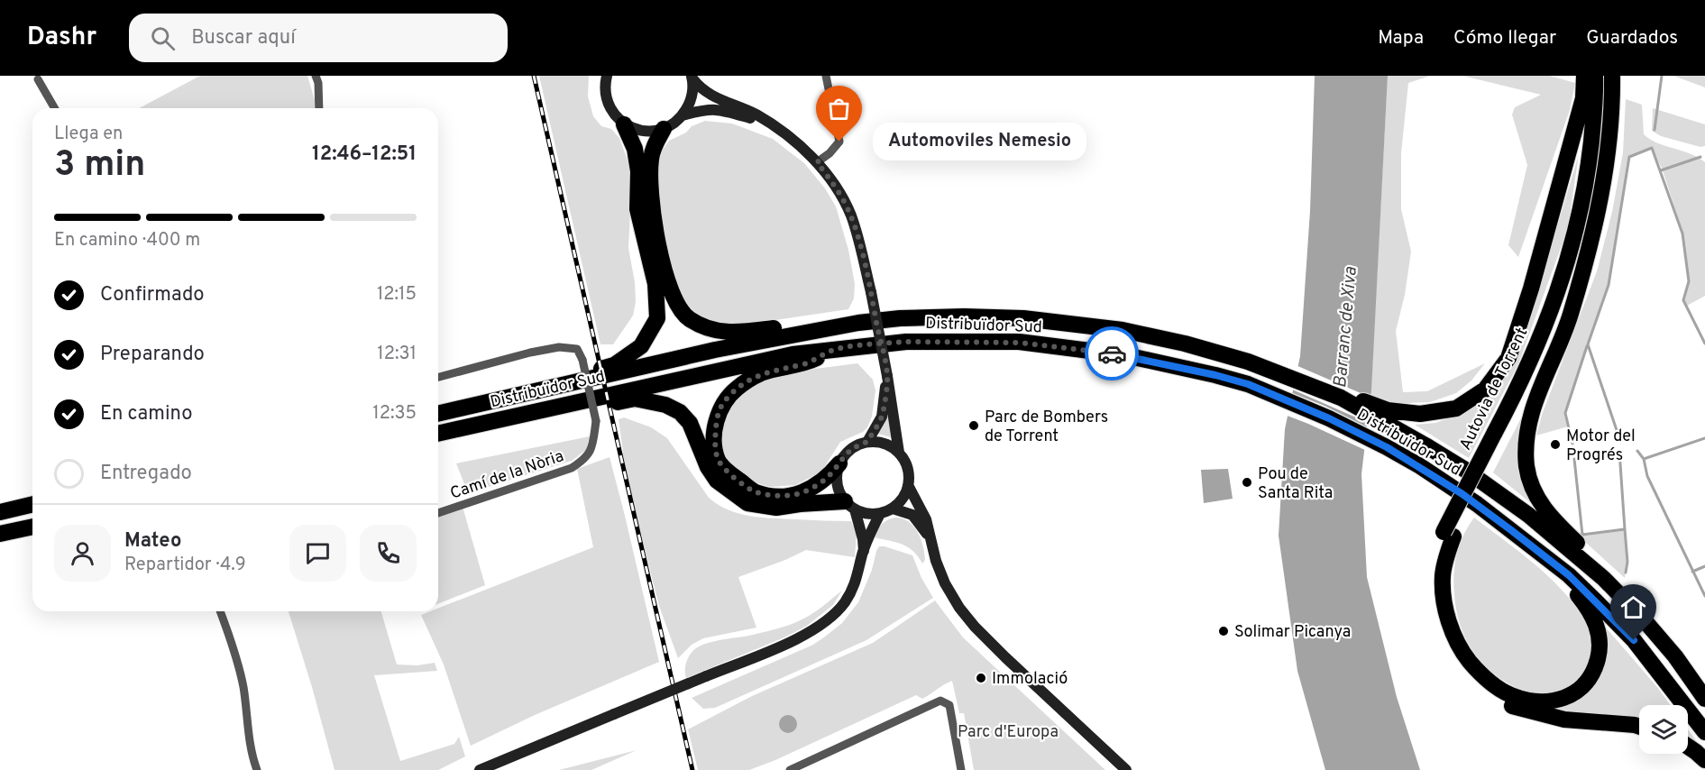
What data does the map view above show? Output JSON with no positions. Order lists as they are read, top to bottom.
{
  "streets": {
    "highway": ["Distribuïdor Sud", "Autovia de Torrent"],
    "street": ["Camí de la Nòria"]
  },
  "water": ["Barranc de Xiva"],
  "parks": ["Parc d'Europa"],
  "places": [
    "Automoviles Nemesio",
    "Parc de Bombers de Torrent",
    "Motor del Progrés",
    "Pou de Santa Rita",
    "Solimar Picanya",
    "Immolació"
  ],
  "page": {
    "header": "Dashr",
    "search": "Buscar aquí",
    "nav": ["Mapa", "Cómo llegar", "Guardados"],
    "heading": ["3 min", "Llega en", "12:46–12:51"],
    "panel": ["Mateo", "Repartidor · 4.9"],
    "bubble": "Automoviles Nemesio",
    "bar": "En camino · 400 m",
    "list": [
      ["Confirmado", "12:15"],
      ["Preparando", "12:31"],
      ["En camino", "12:35"],
      "Entregado"
    ]
  }
}
